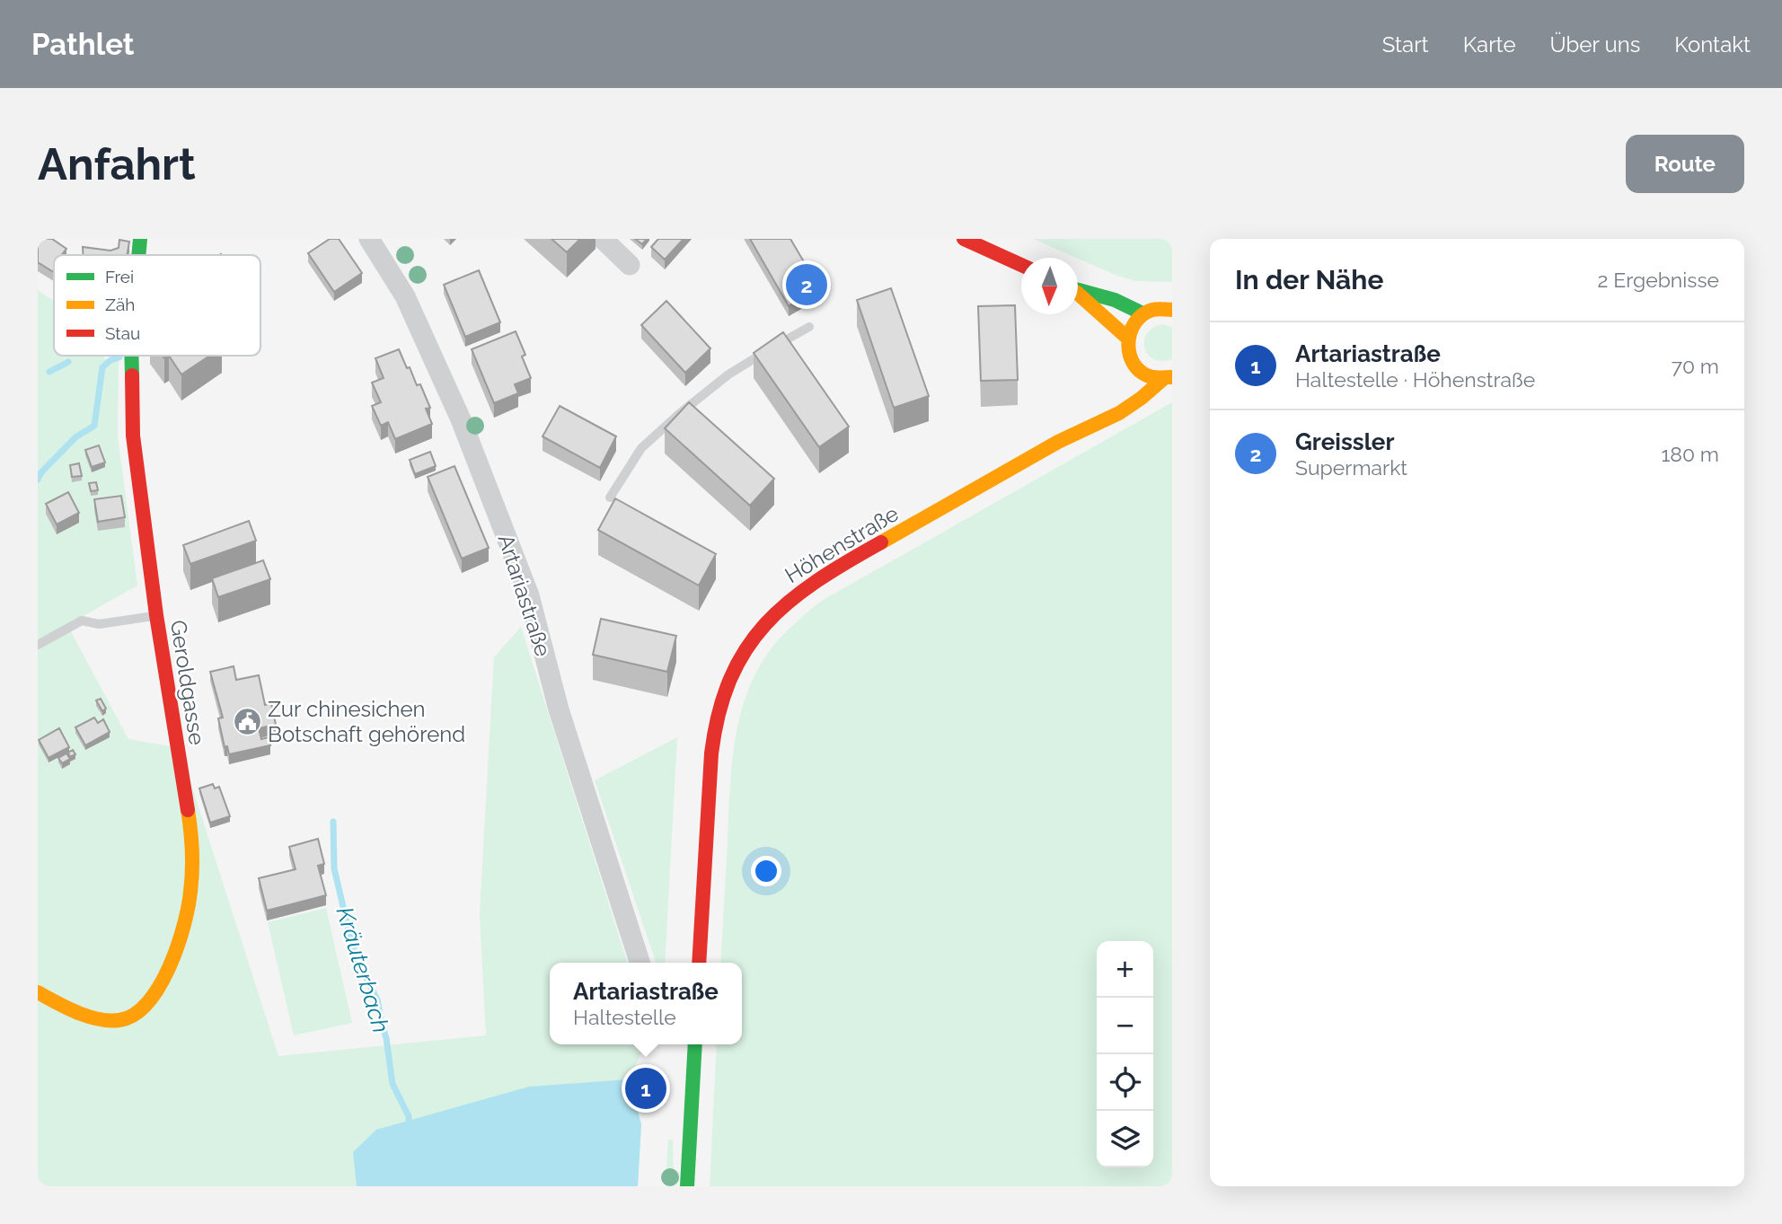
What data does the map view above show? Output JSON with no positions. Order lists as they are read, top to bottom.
{
  "streets": {
    "main road": ["Höhenstraße", "Geroldgasse"],
    "street": ["Artariastraße"]
  },
  "water": ["Kräuterbach"],
  "places": {
    "public building": ["Zur chinesichen Botschaft gehörend"]
  },
  "legend": ["Frei", "Zäh", "Stau"],
  "north": "bottom",
  "page": {
    "header": "Pathlet",
    "nav": [
      "Start",
      "Karte",
      "Über uns",
      "Kontakt"
    ],
    "buttons": "Route",
    "title": "Anfahrt",
    "heading": ["In der Nähe", "2 Ergebnisse"],
    "pins": ["2", "1"],
    "list": [
      {
        "mark": "1",
        "name": "Artariastraße",
        "note": "Haltestelle · Höhenstraße",
        "value": "70 m"
      },
      {
        "mark": "2",
        "name": "Greissler",
        "note": "Supermarkt",
        "value": "180 m"
      }
    ],
    "map_buttons": ["+", "−"],
    "popup": ["Artariastraße", "Haltestelle"]
  }
}
